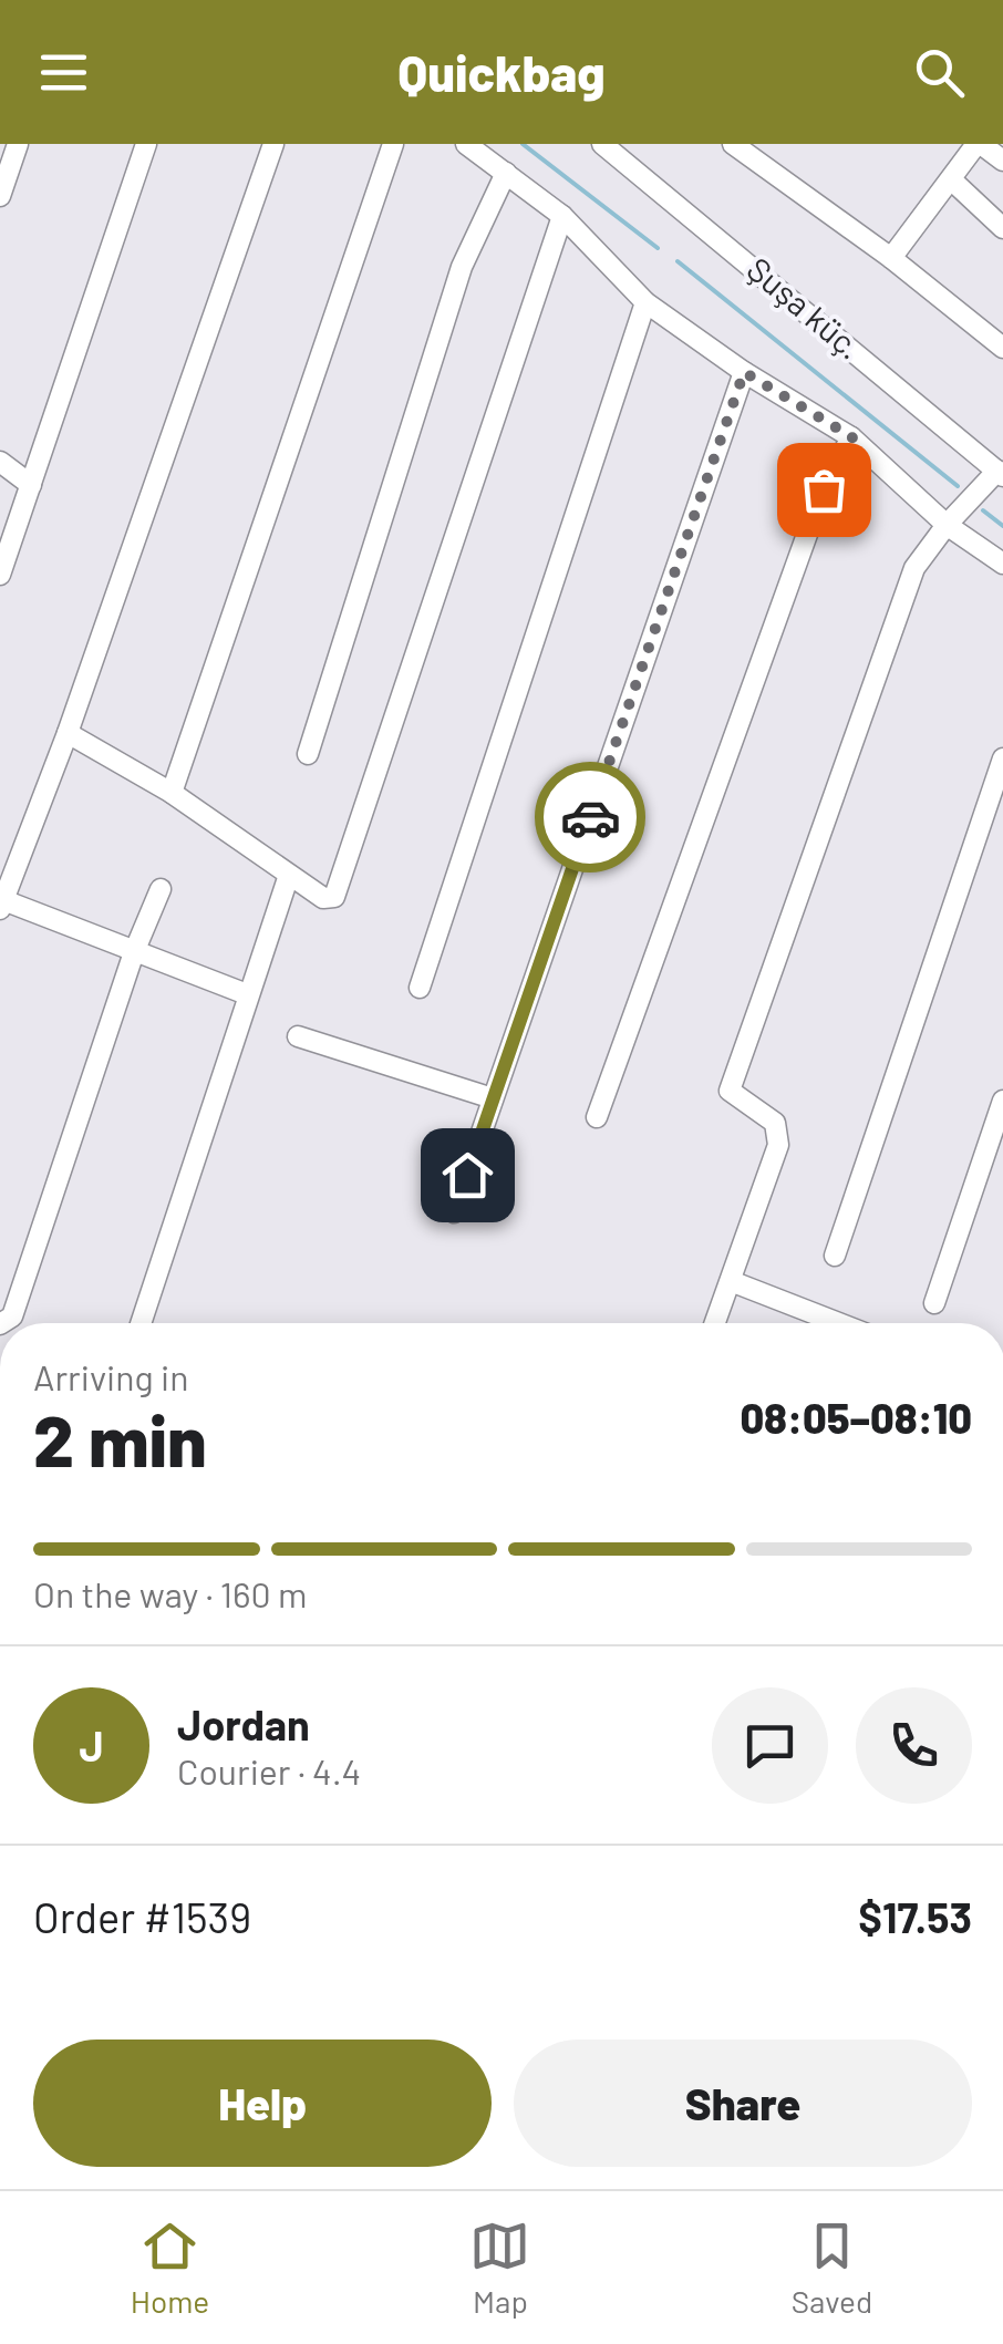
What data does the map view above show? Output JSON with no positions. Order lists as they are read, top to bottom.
{
  "streets": {
    "street": ["Şuşa küç."]
  },
  "page": {
    "header": "Quickbag",
    "heading": ["2 min", "Arriving in", "08:05–08:10"],
    "panel": [
      "Jordan",
      "Courier · 4.4",
      "Order #1539",
      "$17.53"
    ],
    "bar": "On the way · 160 m",
    "round": "J",
    "buttons": ["Help", "Share"],
    "tabs": ["Home", "Map", "Saved"]
  }
}
